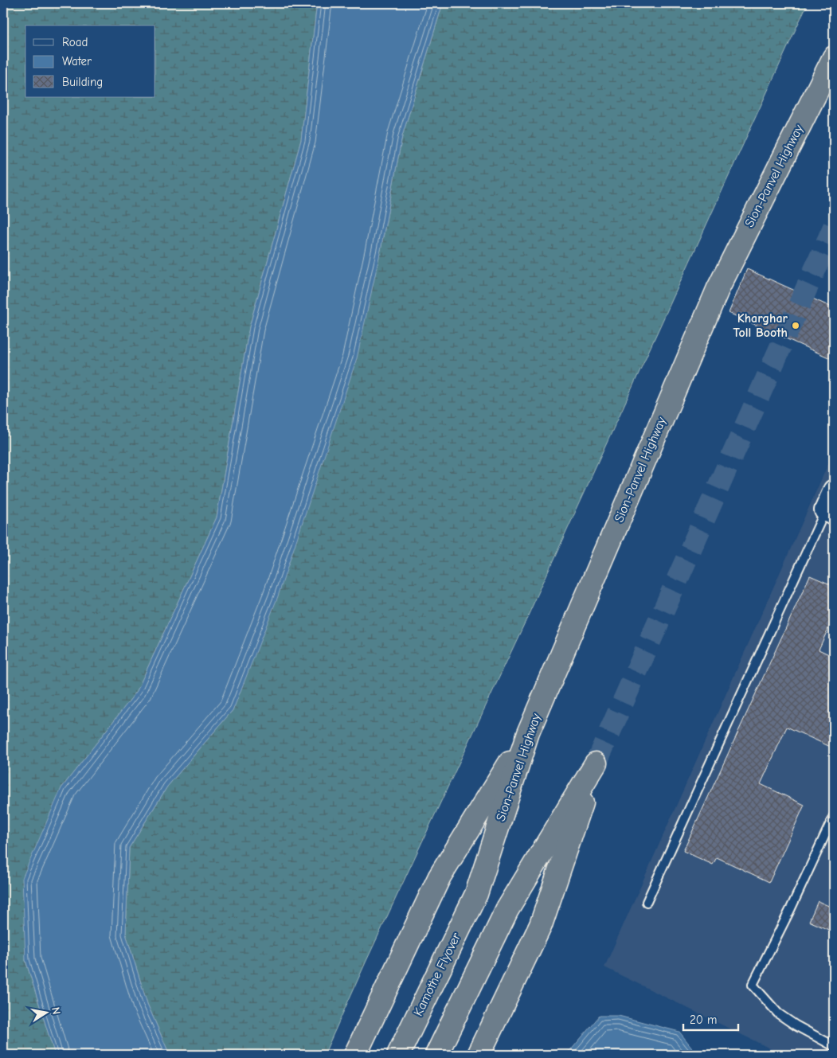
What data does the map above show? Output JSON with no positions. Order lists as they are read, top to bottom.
{
  "streets": {
    "highway": ["Sion-Panvel Highway", "Kamothe Flyover"]
  },
  "crossings": [
    ["Sion-Panvel Highway", "Kamothe Flyover"]
  ],
  "places": ["Kharghar Toll Booth"],
  "legend": ["Road", "Water", "Building"],
  "scale_bar": "20 m",
  "north": "right"
}
